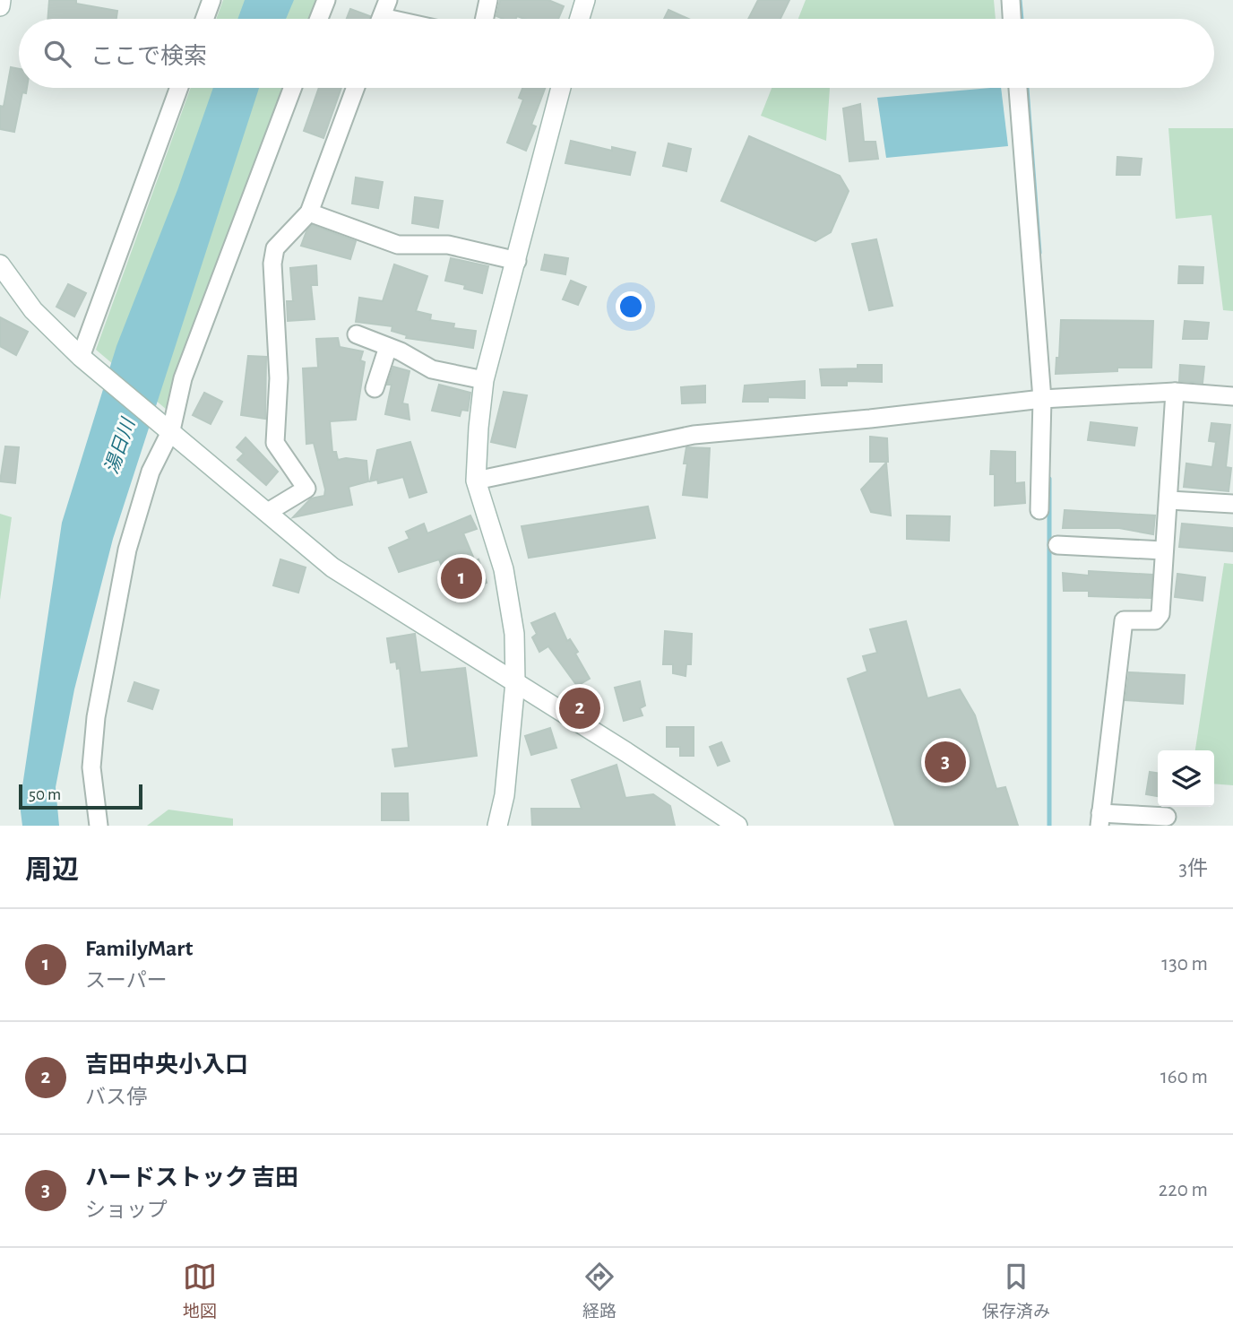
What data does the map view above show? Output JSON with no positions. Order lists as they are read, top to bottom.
{
  "water": ["湯日川"],
  "scale_bar": "50 m",
  "page": {
    "search": "ここで検索",
    "pins": ["1", "2", "3"],
    "scale": "50 m",
    "heading": ["周辺", "3件"],
    "list": [
      {
        "mark": "1",
        "name": "FamilyMart",
        "note": "スーパー",
        "value": "130 m"
      },
      {
        "mark": "2",
        "name": "吉田中央小入口",
        "note": "バス停",
        "value": "160 m"
      },
      {
        "mark": "3",
        "name": "ハードストック 吉田",
        "note": "ショップ",
        "value": "220 m"
      }
    ],
    "nav": ["地図", "経路", "保存済み"]
  }
}
